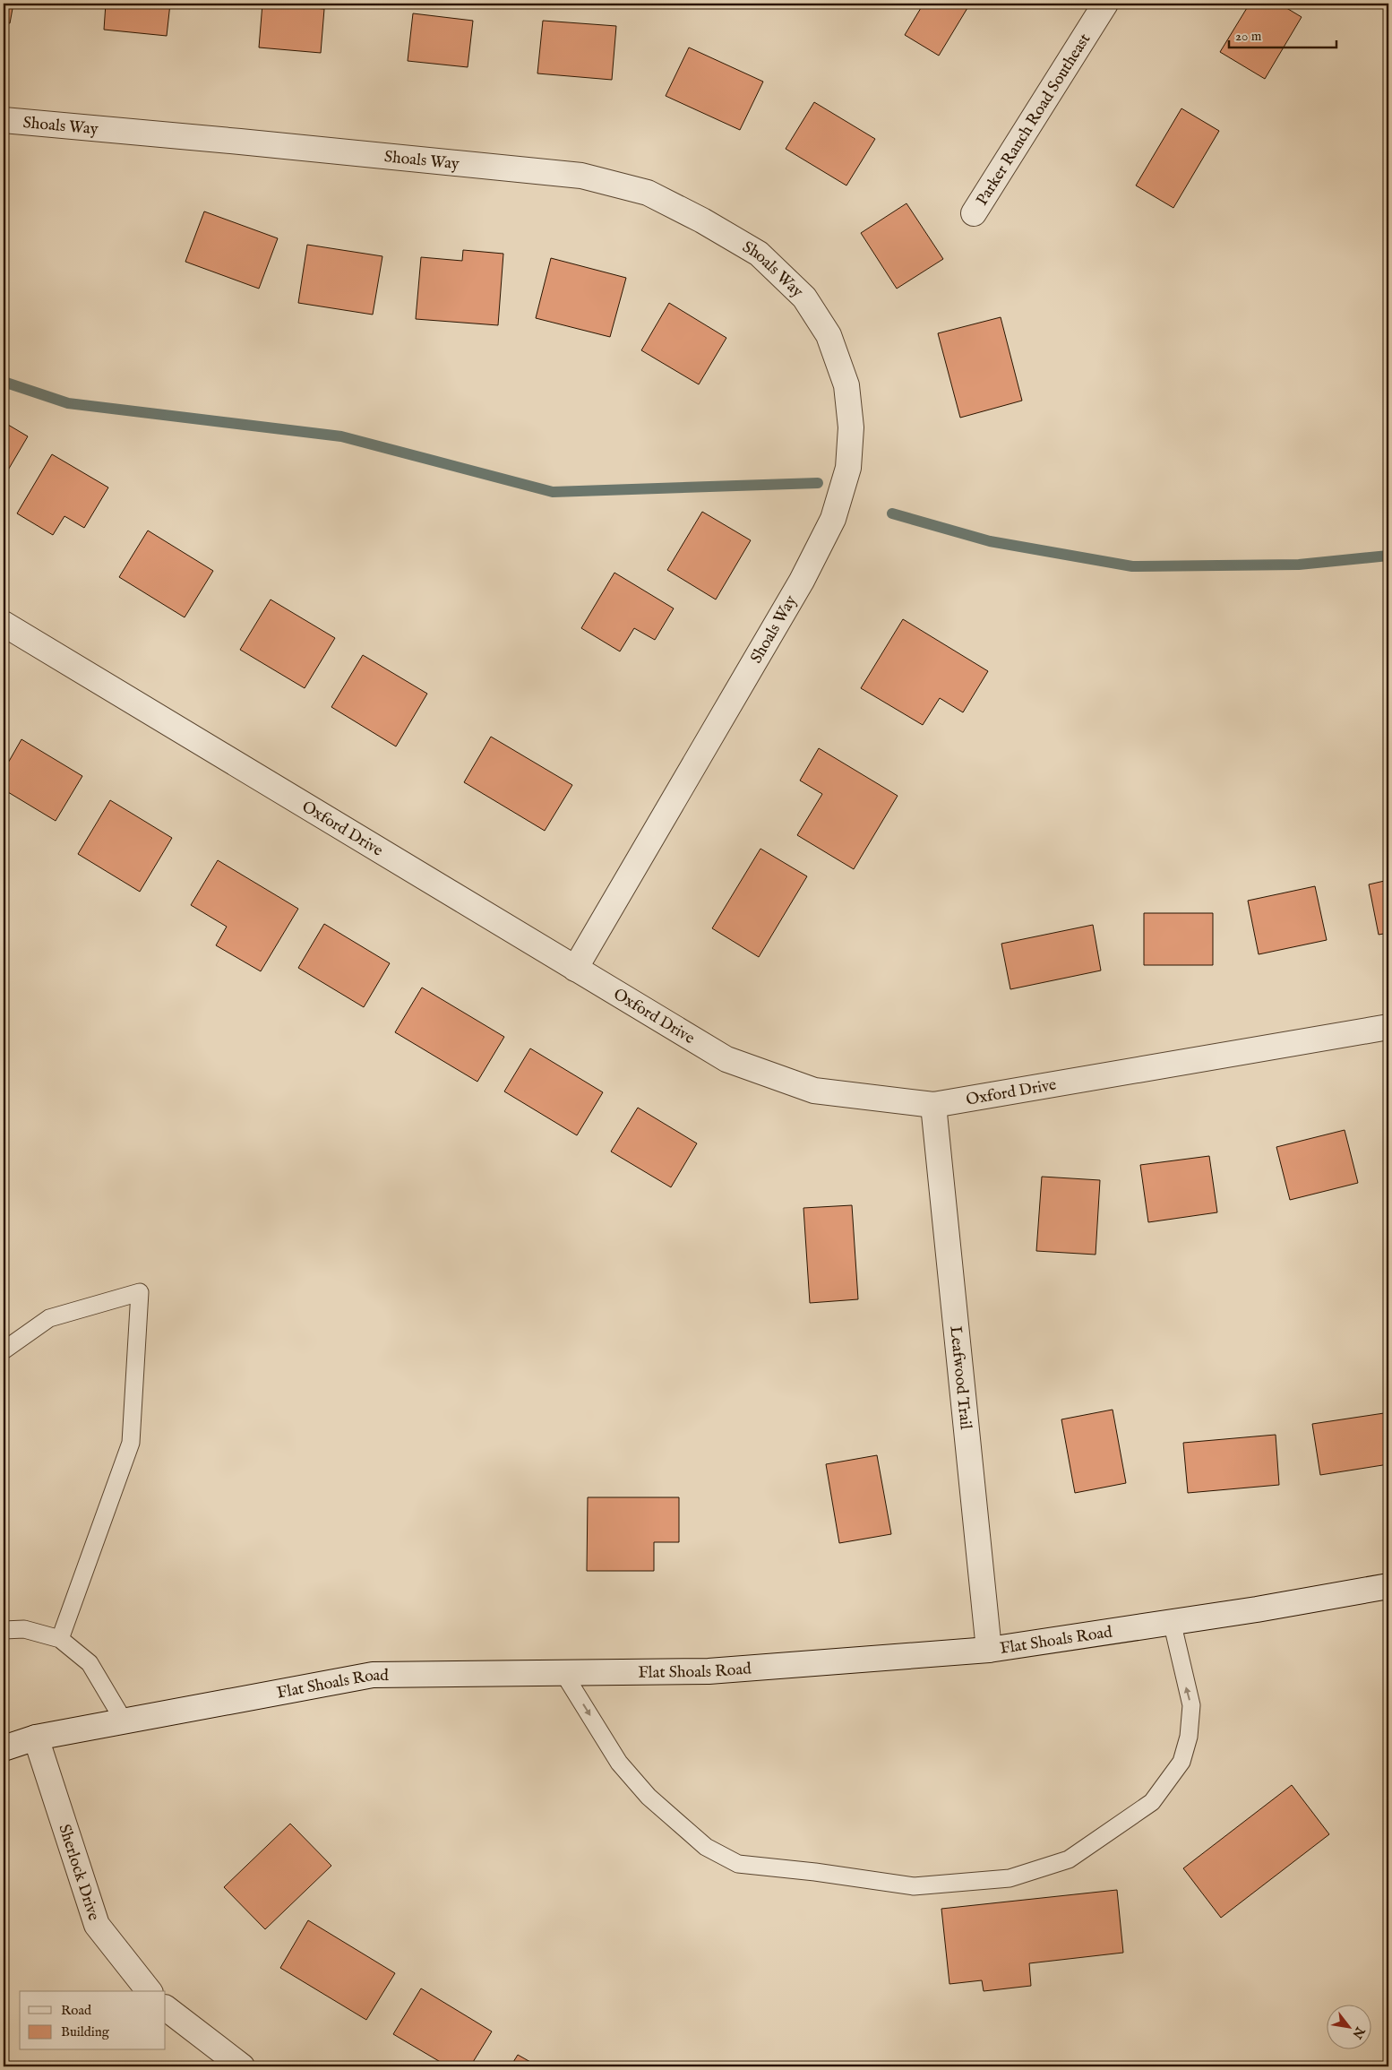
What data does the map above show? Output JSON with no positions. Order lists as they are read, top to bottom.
{
  "streets": {
    "street": [
      "Parker Ranch Road Southeast",
      "Shoals Way",
      "Oxford Drive",
      "Leafwood Trail",
      "Flat Shoals Road",
      "Sherlock Drive"
    ]
  },
  "crossings": [
    ["Shoals Way", "Oxford Drive"],
    ["Oxford Drive", "Leafwood Trail"],
    ["Leafwood Trail", "Flat Shoals Road"],
    ["Flat Shoals Road", "Sherlock Drive"]
  ],
  "legend": ["Road", "Building"],
  "scale_bar": "20 m",
  "north": "bottom right"
}
